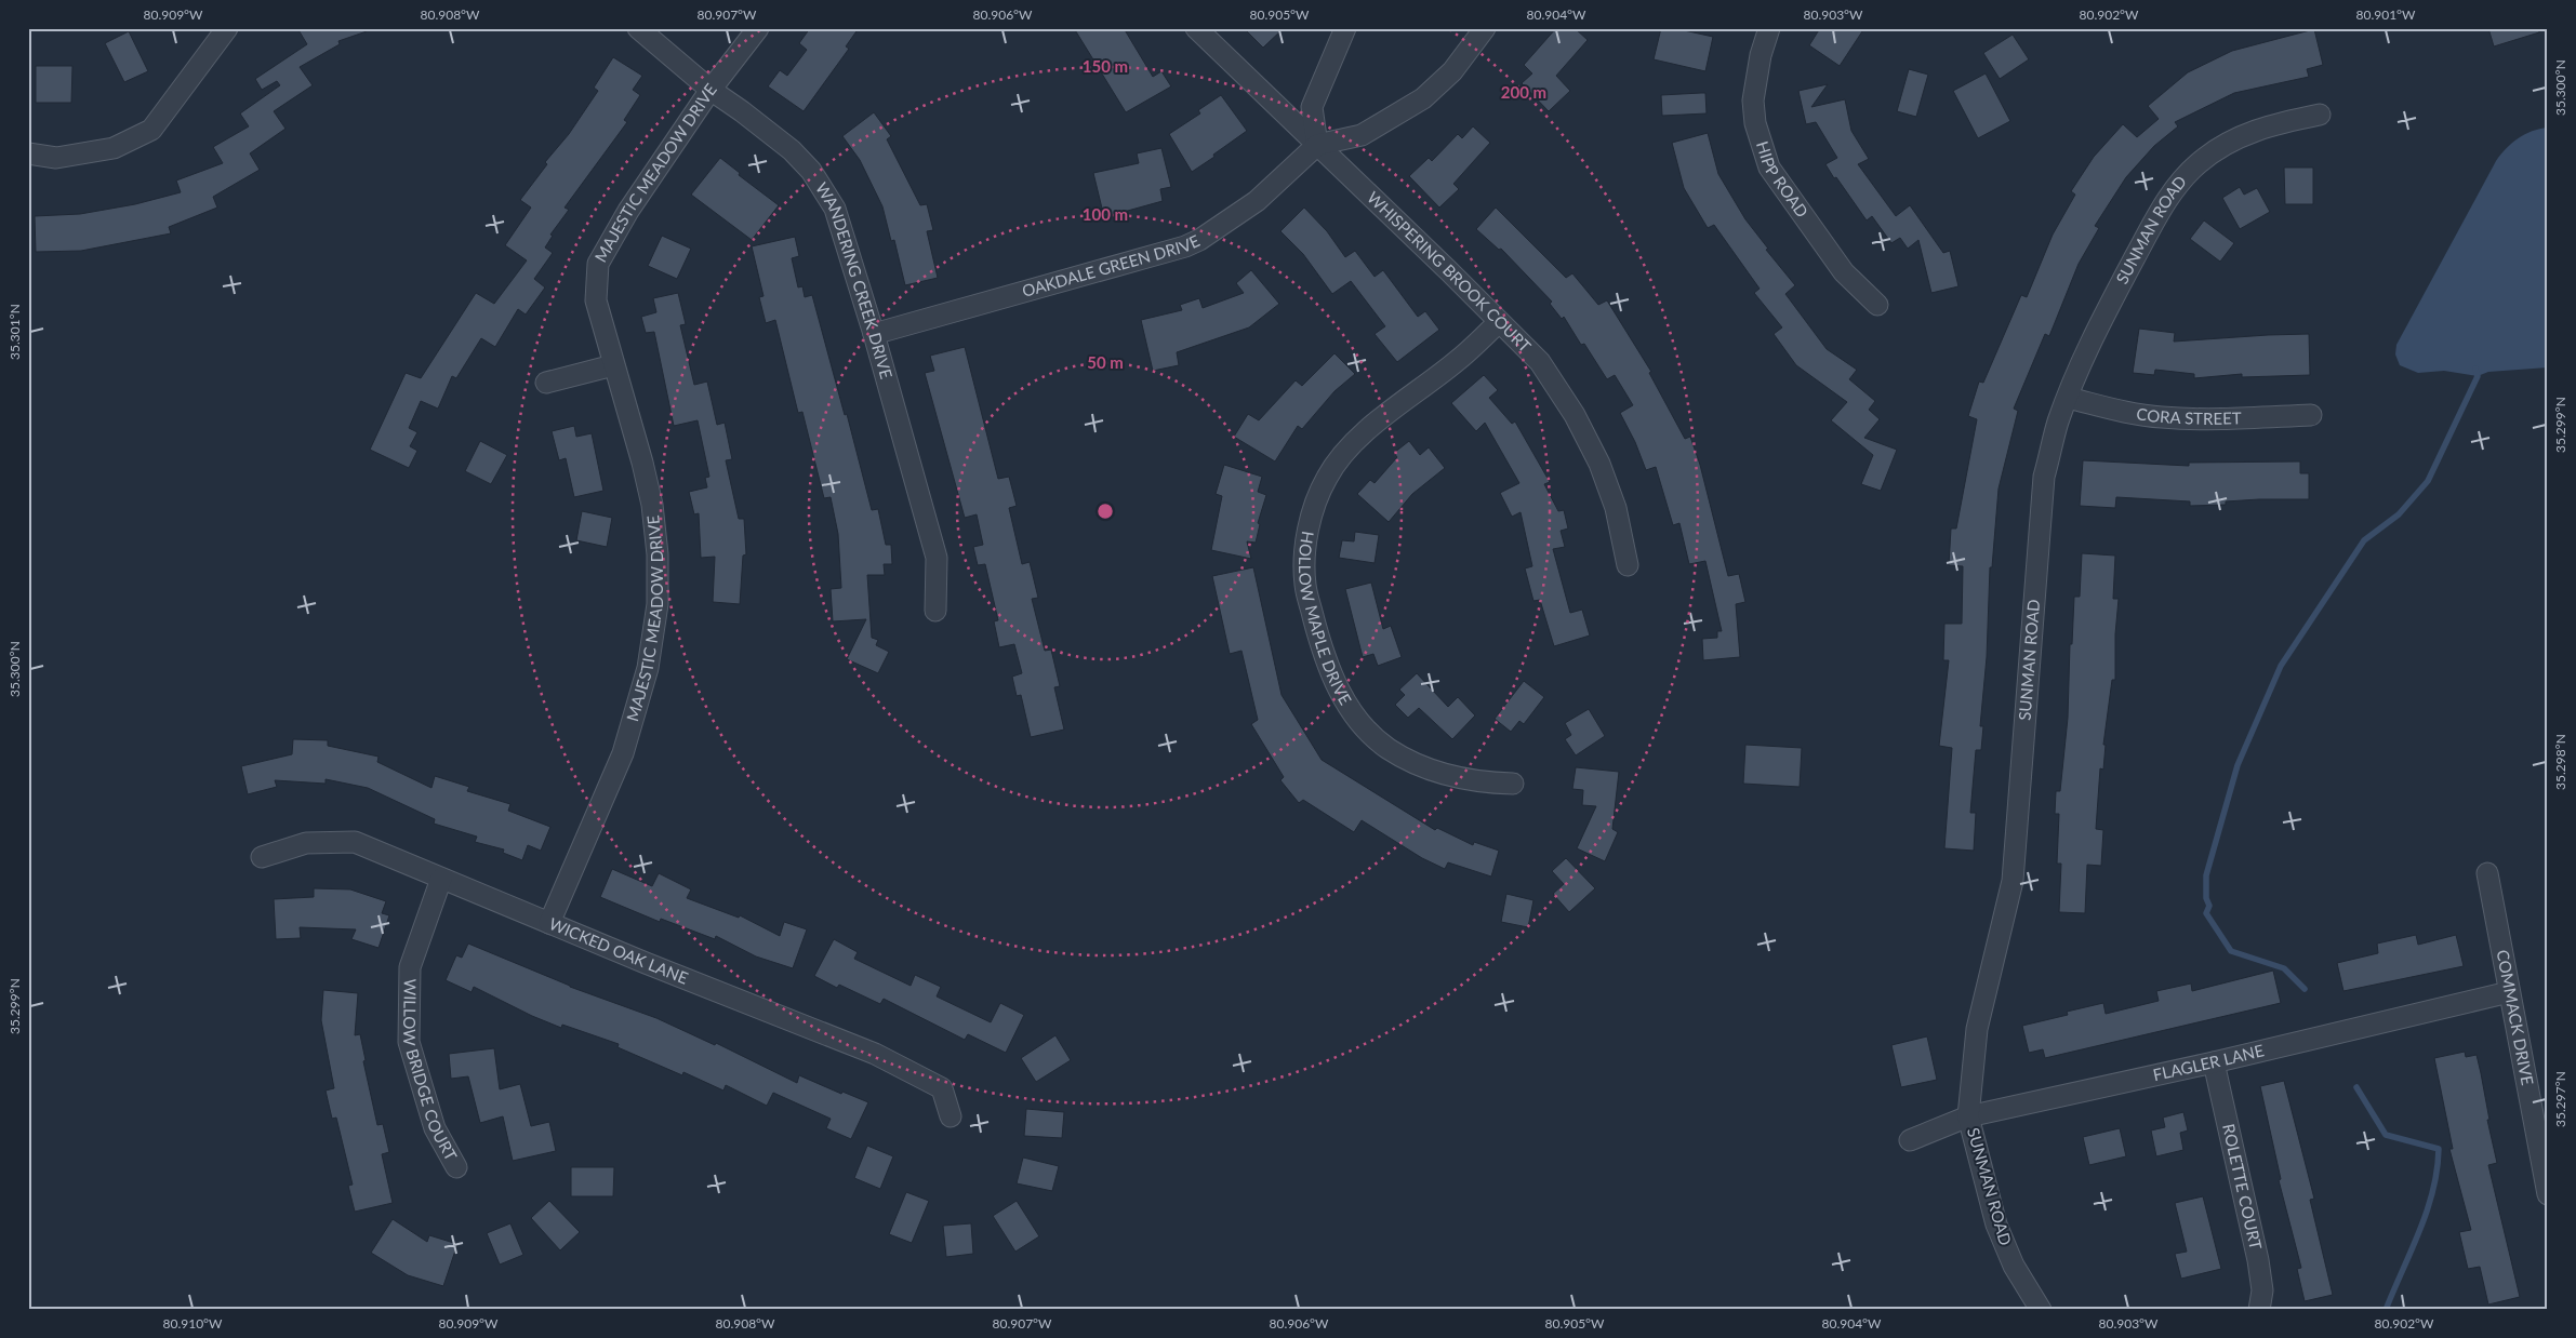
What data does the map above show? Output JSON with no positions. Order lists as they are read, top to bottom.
{
  "streets": {
    "street": [
      "MAJESTIC MEADOW DRIVE",
      "HIPP ROAD",
      "SUNMAN ROAD",
      "OAKDALE GREEN DRIVE",
      "WHISPERING BROOK COURT",
      "WANDERING CREEK DRIVE",
      "CORA STREET",
      "HOLLOW MAPLE DRIVE",
      "WICKED OAK LANE",
      "COMMACK DRIVE",
      "FLAGLER LANE",
      "WILLOW BRIDGE COURT",
      "ROLETTE COURT"
    ]
  },
  "crossings": [
    ["MAJESTIC MEADOW DRIVE", "WANDERING CREEK DRIVE"],
    ["MAJESTIC MEADOW DRIVE", "WICKED OAK LANE"],
    ["SUNMAN ROAD", "CORA STREET"],
    ["SUNMAN ROAD", "FLAGLER LANE"],
    ["OAKDALE GREEN DRIVE", "WHISPERING BROOK COURT"],
    ["OAKDALE GREEN DRIVE", "WANDERING CREEK DRIVE"],
    ["WHISPERING BROOK COURT", "HOLLOW MAPLE DRIVE"],
    ["WICKED OAK LANE", "WILLOW BRIDGE COURT"],
    ["COMMACK DRIVE", "FLAGLER LANE"],
    ["FLAGLER LANE", "ROLETTE COURT"]
  ],
  "coordinates": [
    "80.909°W",
    "80.908°W",
    "80.907°W",
    "80.906°W",
    "80.905°W",
    "80.904°W",
    "80.903°W",
    "80.902°W",
    "80.901°W",
    "35.300°N",
    "35.301°N",
    "35.299°N",
    "35.298°N",
    "35.297°N",
    "80.910°W"
  ],
  "rings": [
    "150 m",
    "200 m",
    "100 m",
    "50 m"
  ]
}
